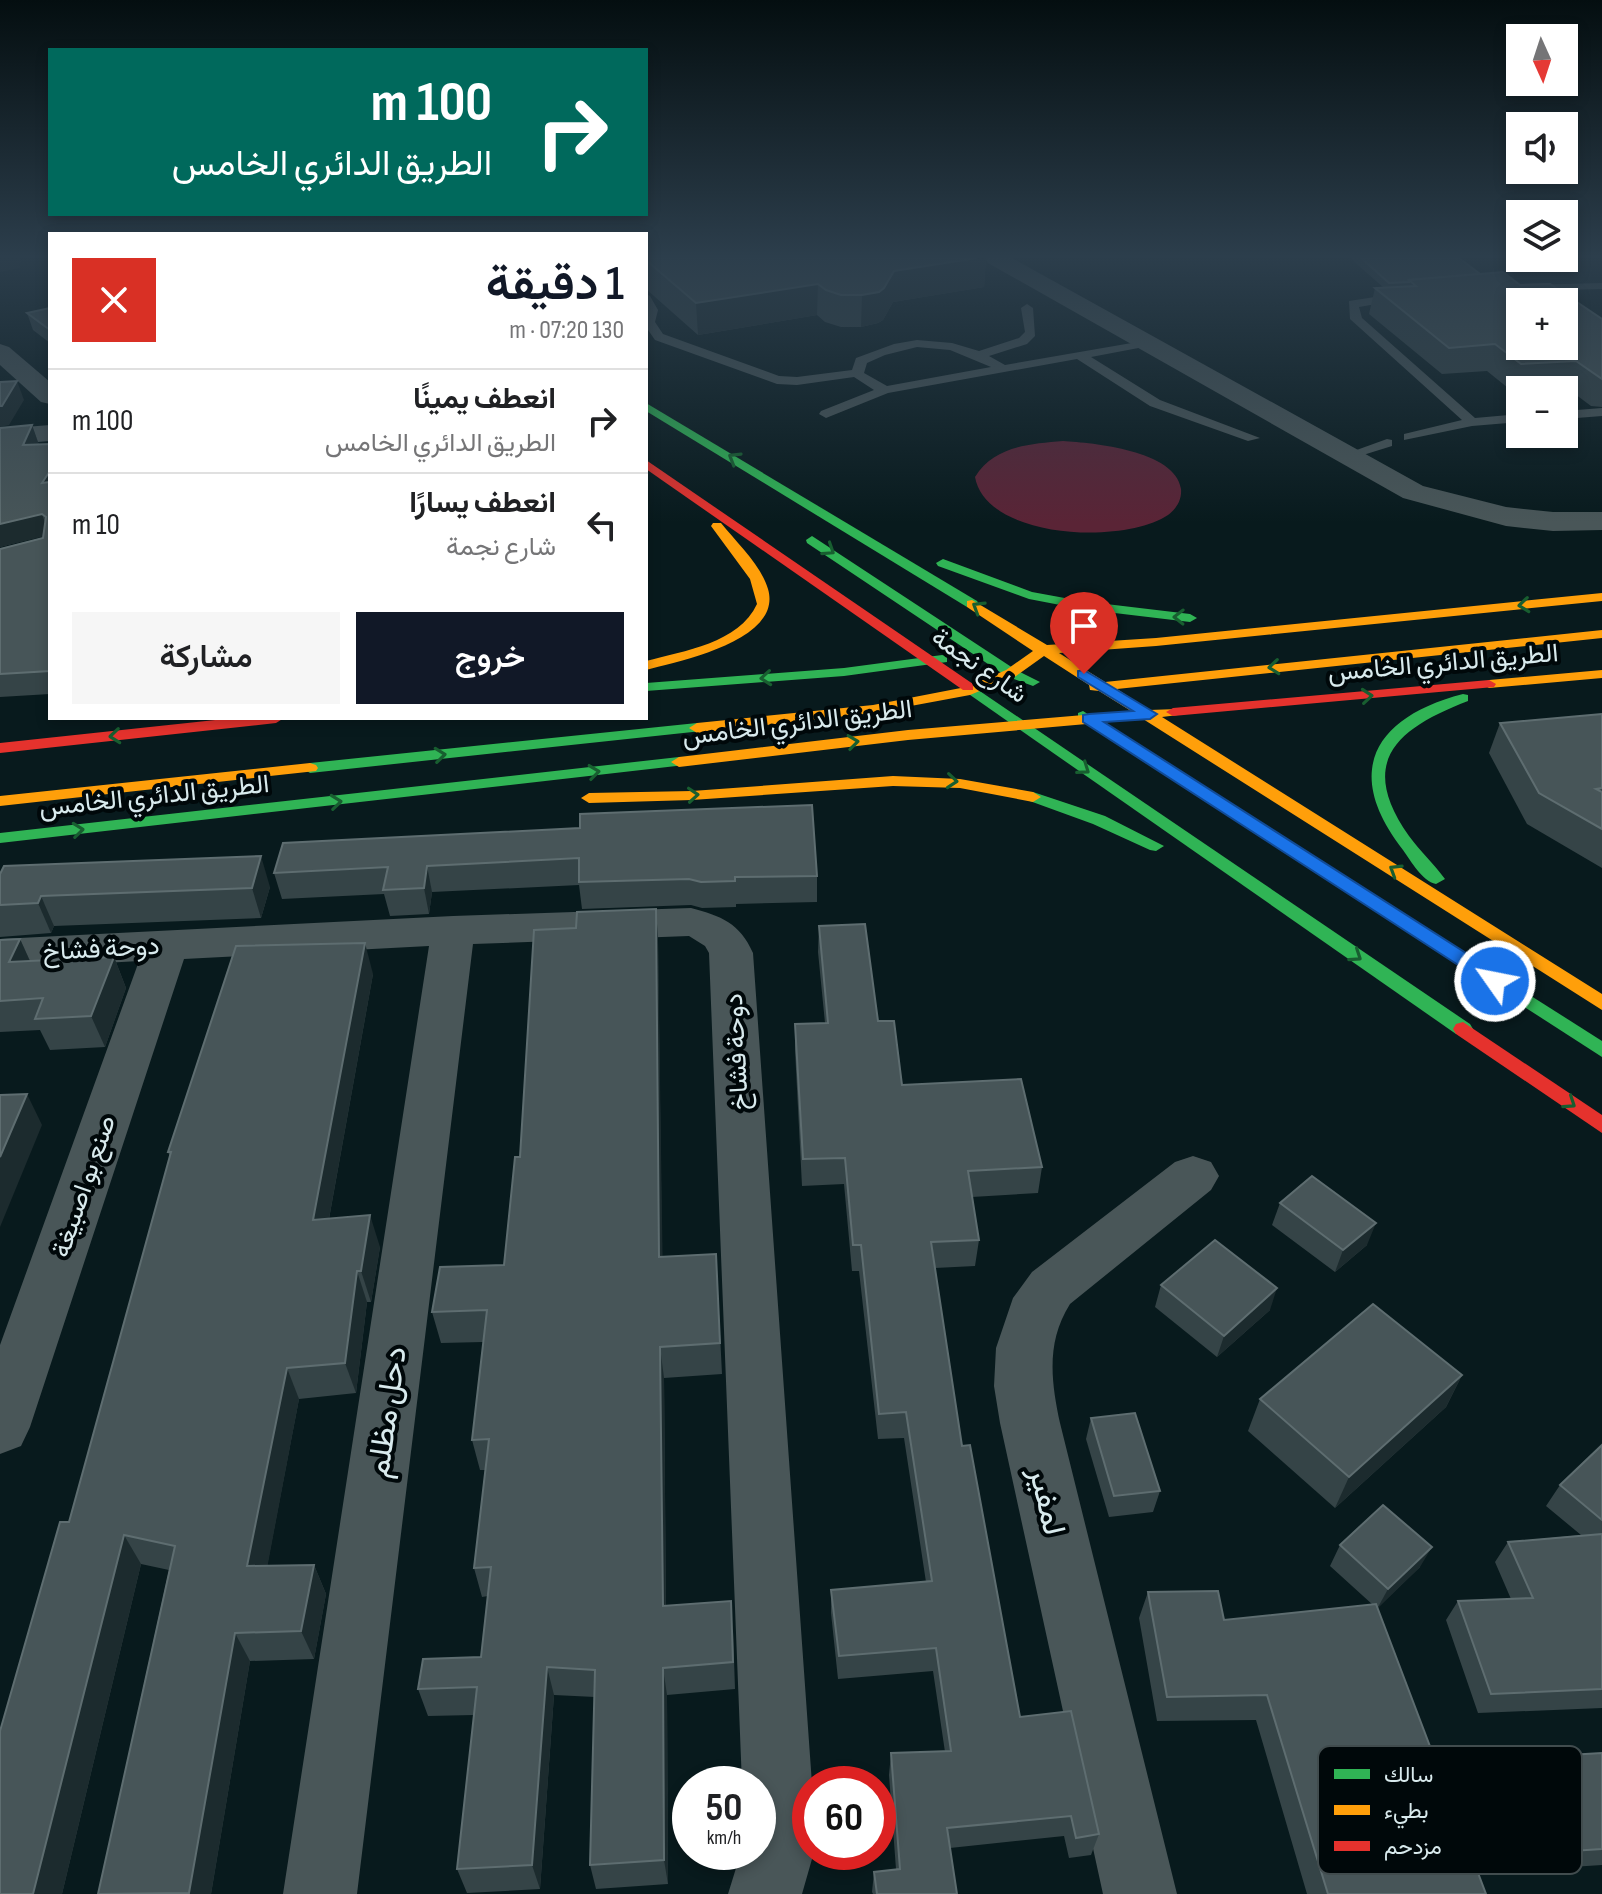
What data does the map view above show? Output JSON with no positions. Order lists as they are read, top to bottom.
{
  "streets": {
    "main road": ["الطريق الدائري الخامس", "شارع نجمة"],
    "street": [
      "دوحة فشاخ",
      "صنع بو اصبيغة",
      "دحل مظلم",
      "لمفير"
    ]
  },
  "crossings": [
    ["الطريق الدائري الخامس", "شارع نجمة"],
    ["دوحة فشاخ", "صنع بو اصبيغة"],
    ["دوحة فشاخ", "دحل مظلم"]
  ],
  "legend": ["سالك", "بطيء", "مزدحم"],
  "north": "bottom",
  "page": {
    "map_buttons": ["+", "−"],
    "turn": ["100 m", "الطريق الدائري الخامس"],
    "heading": ["1 دقيقة", "130 m · 07:20"],
    "list": [
      {
        "name": "انعطف يمينًا",
        "note": "الطريق الدائري الخامس",
        "value": "100 m"
      },
      {
        "name": "انعطف يسارًا",
        "note": "شارع نجمة",
        "value": "10 m"
      }
    ],
    "buttons": ["خروج", "مشاركة"],
    "speed": "50 km/h",
    "limit": "60"
  }
}
